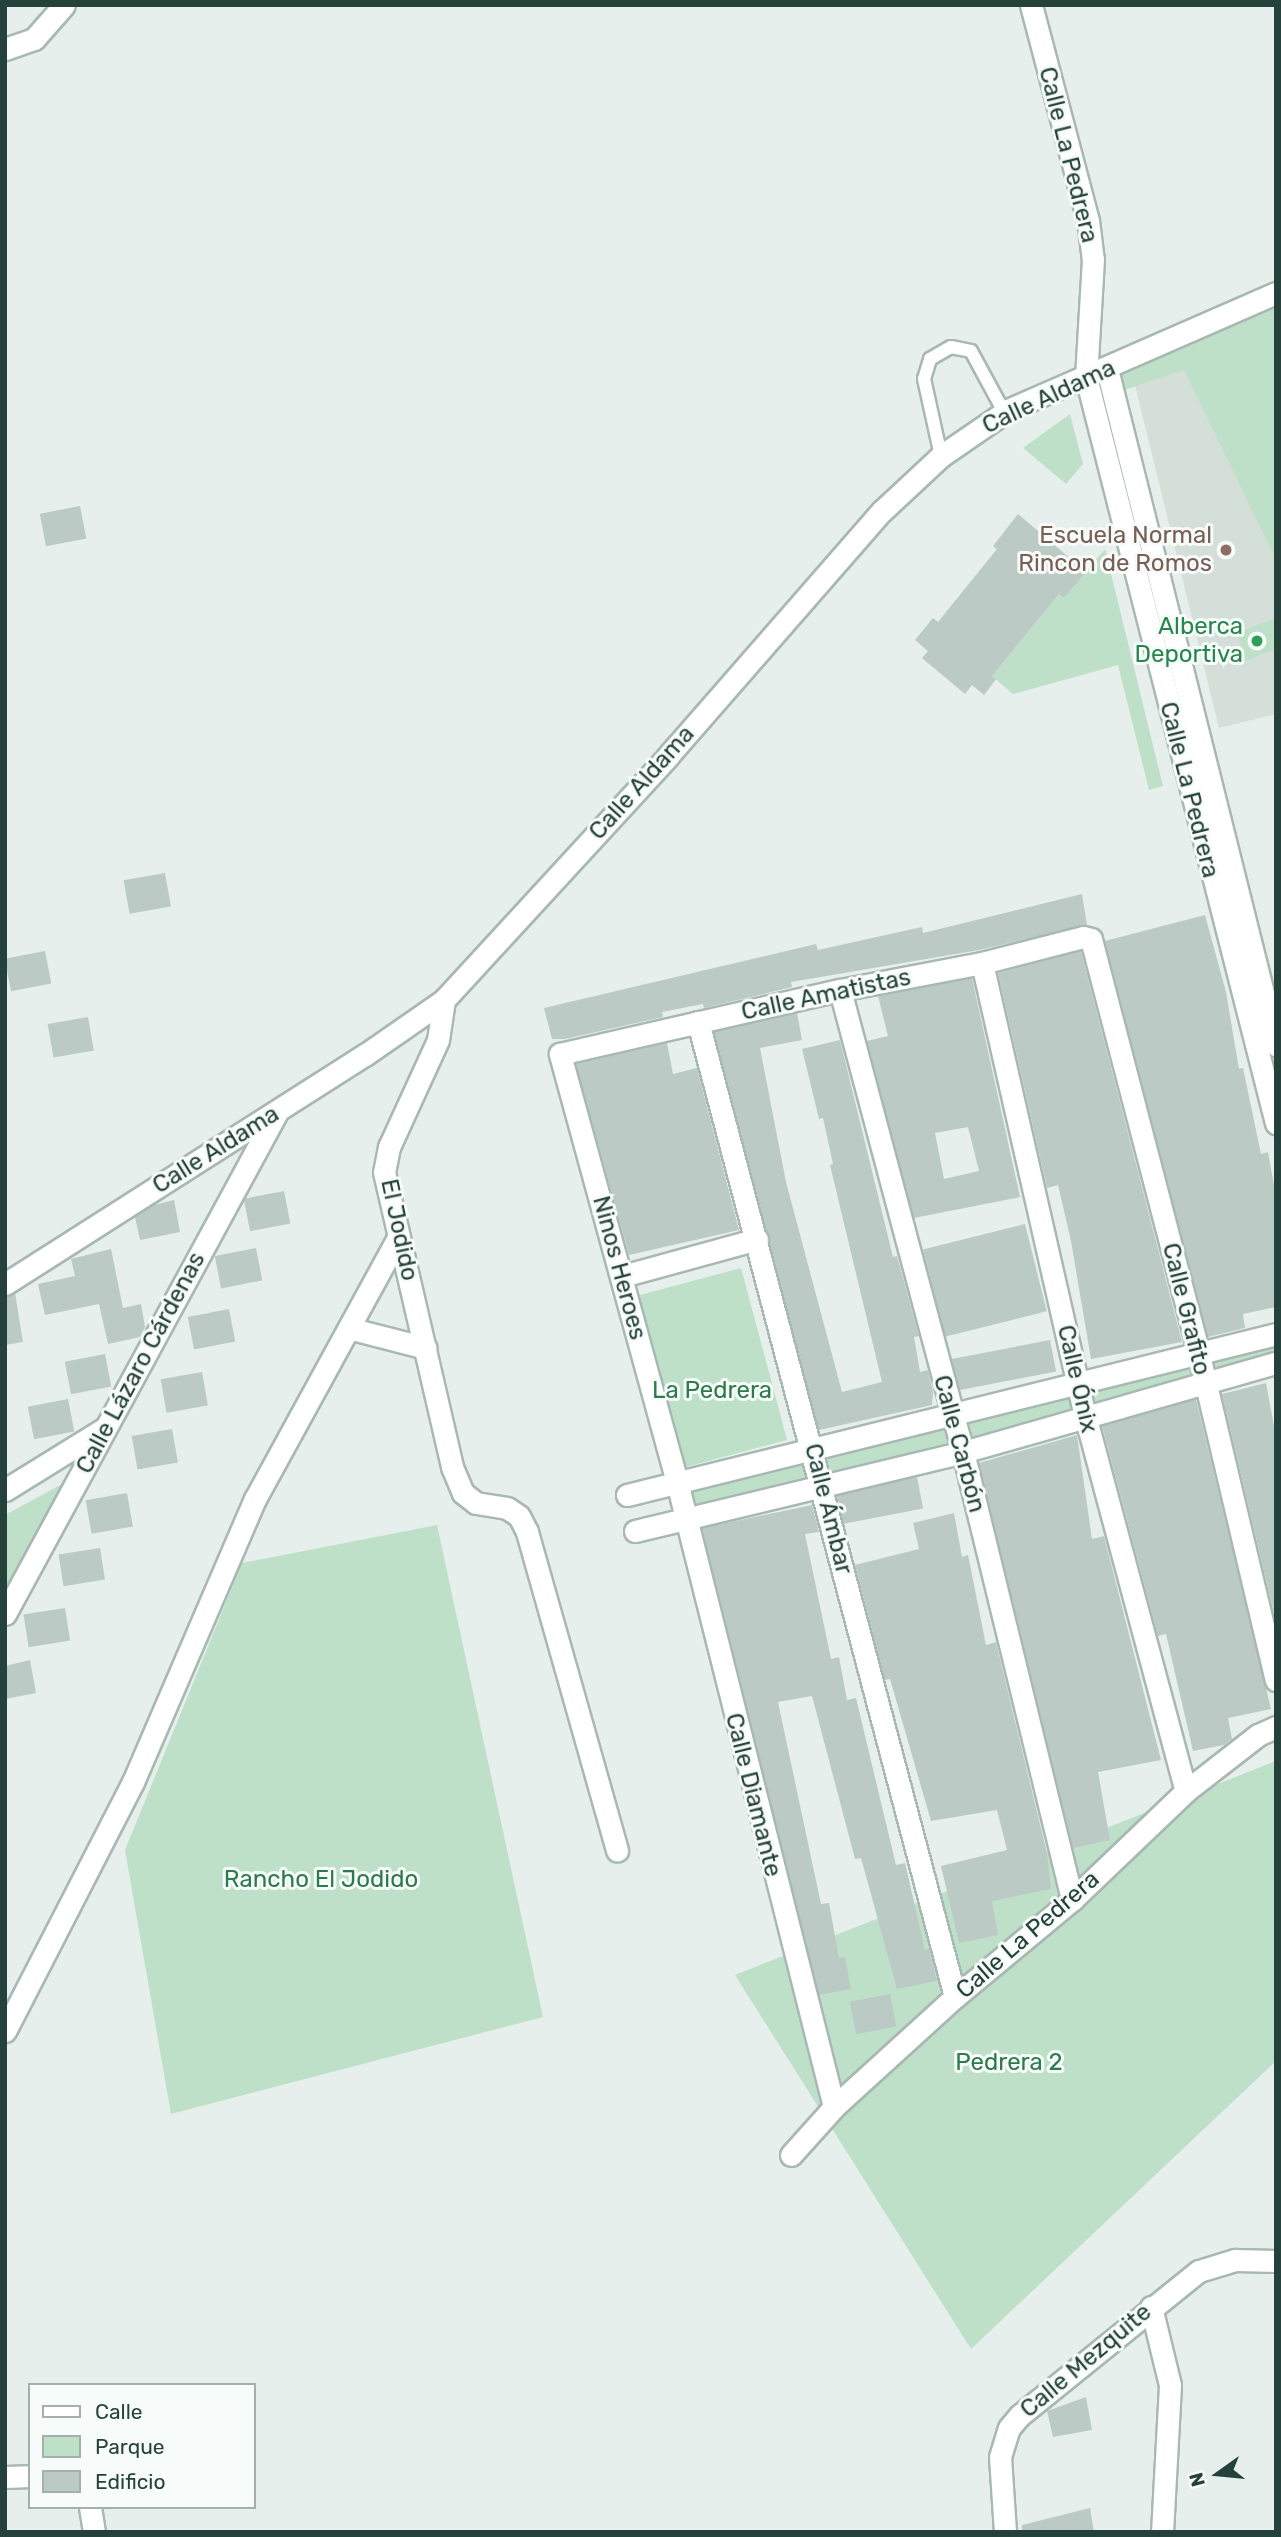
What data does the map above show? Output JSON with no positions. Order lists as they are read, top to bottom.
{
  "streets": {
    "street": [
      "Calle La Pedrera",
      "Calle Aldama",
      "Calle Amatistas",
      "El Jodido",
      "Ninos Heroes",
      "Calle Grafito",
      "Calle Lázaro Cárdenas",
      "Calle Ónix",
      "Calle Carbón",
      "Calle Ámbar",
      "Calle Diamante",
      "Calle Mezquite"
    ]
  },
  "crossings": [
    ["Calle La Pedrera", "Calle Aldama"],
    ["Calle La Pedrera", "Calle Ónix"],
    ["Calle La Pedrera", "Calle Carbón"],
    ["Calle La Pedrera", "Calle Ámbar"],
    ["Calle La Pedrera", "Calle Diamante"],
    ["Calle Aldama", "El Jodido"],
    ["Calle Aldama", "Calle Lázaro Cárdenas"],
    ["Calle Amatistas", "Ninos Heroes"],
    ["Calle Amatistas", "Calle Grafito"],
    ["Calle Amatistas", "Calle Ónix"],
    ["Calle Amatistas", "Calle Carbón"],
    ["Calle Amatistas", "Calle Ámbar"],
    ["Ninos Heroes", "Calle Diamante"]
  ],
  "parks": ["La Pedrera", "Rancho El Jodido", "Pedrera 2"],
  "places": ["Escuela Normal Rincon de Romos", "Alberca Deportiva"],
  "legend": ["Calle", "Parque", "Edificio"],
  "north": "left"
}
